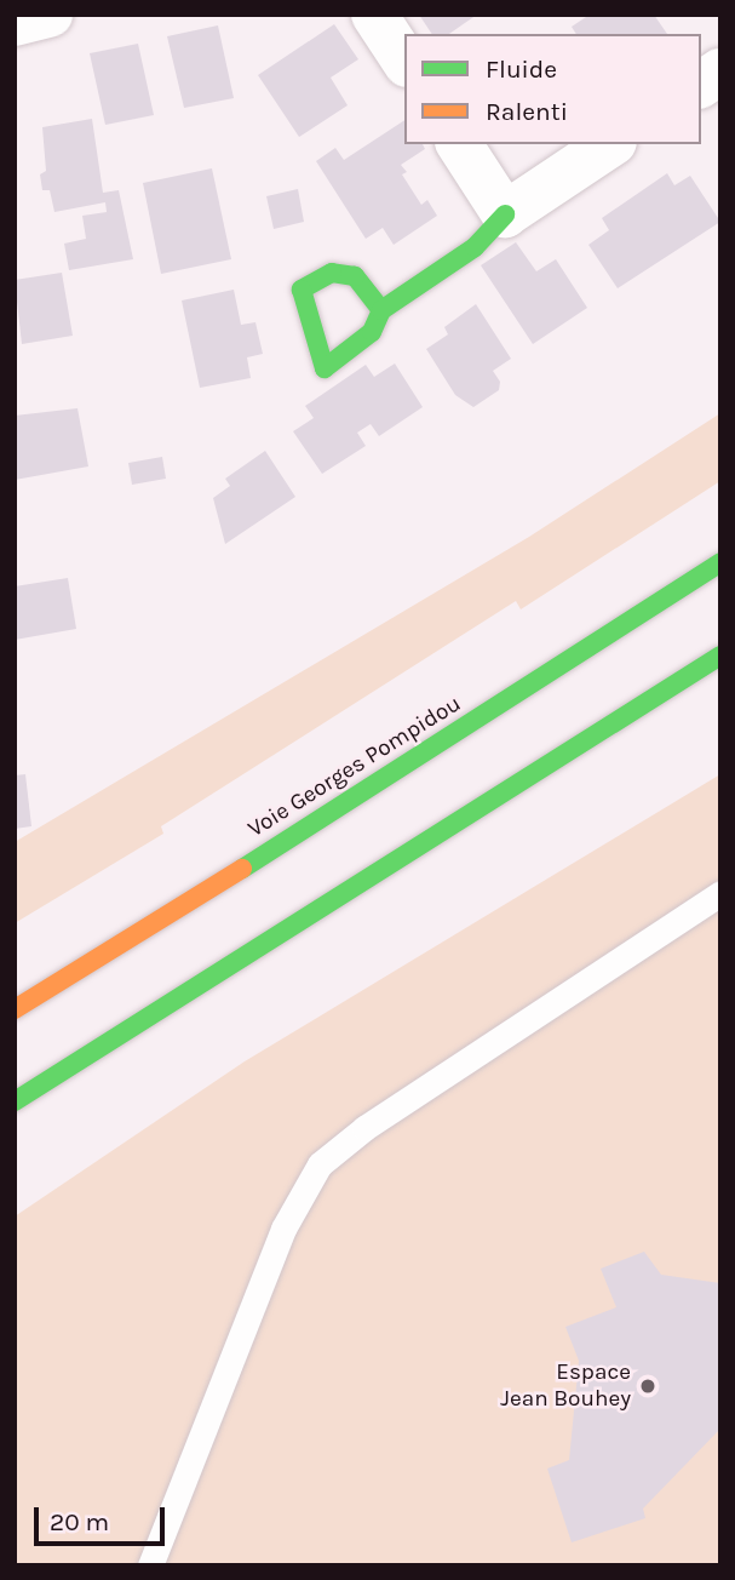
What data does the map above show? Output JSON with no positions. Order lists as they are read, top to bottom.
{
  "streets": {
    "main road": ["Voie Georges Pompidou"]
  },
  "places": ["Espace Jean Bouhey"],
  "legend": ["Fluide", "Ralenti"],
  "scale_bar": "20 m"
}
